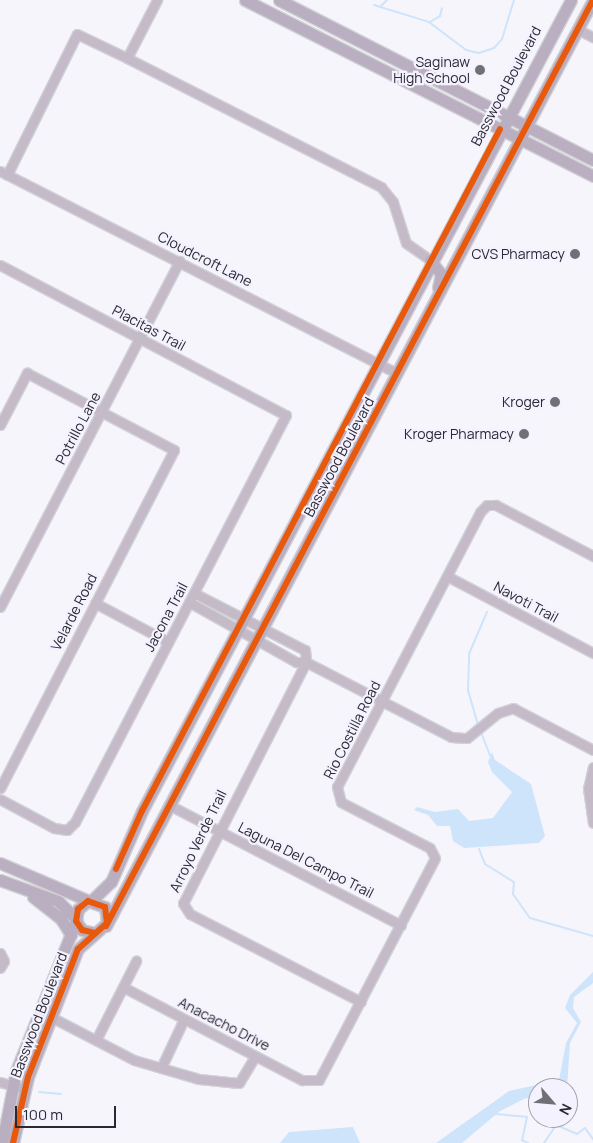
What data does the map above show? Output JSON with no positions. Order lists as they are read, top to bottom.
{
  "streets": {
    "main road": ["Basswood Boulevard"],
    "street": [
      "Cloudcroft Lane",
      "Placitas Trail",
      "Potrillo Lane",
      "Navoti Trail",
      "Velarde Road",
      "Jacona Trail",
      "Rio Costilla Road",
      "Arroyo Verde Trail",
      "Laguna Del Campo Trail",
      "Anacacho Drive"
    ]
  },
  "crossings": [
    ["Basswood Boulevard", "Cloudcroft Lane"],
    ["Basswood Boulevard", "Laguna Del Campo Trail"],
    ["Cloudcroft Lane", "Potrillo Lane"],
    ["Placitas Trail", "Potrillo Lane"],
    ["Placitas Trail", "Jacona Trail"],
    ["Potrillo Lane", "Velarde Road"],
    ["Navoti Trail", "Rio Costilla Road"],
    ["Rio Costilla Road", "Arroyo Verde Trail"],
    ["Rio Costilla Road", "Laguna Del Campo Trail"],
    ["Rio Costilla Road", "Anacacho Drive"],
    ["Arroyo Verde Trail", "Laguna Del Campo Trail"]
  ],
  "places": [
    "Saginaw High School",
    "CVS Pharmacy",
    "Kroger",
    "Kroger Pharmacy"
  ],
  "scale_bar": "100 m",
  "north": "bottom right"
}
